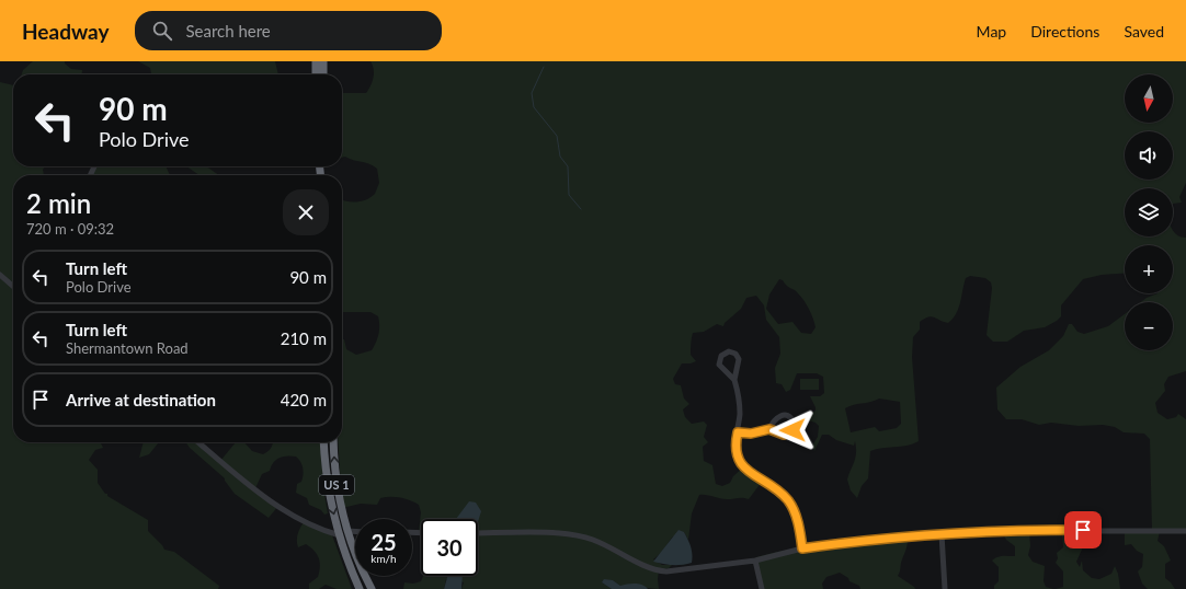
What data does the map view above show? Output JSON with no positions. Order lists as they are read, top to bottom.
{
  "streets": {
    "highway": ["US 1"]
  },
  "north": "bottom",
  "page": {
    "header": "Headway",
    "search": "Search here",
    "nav": ["Map", "Directions", "Saved"],
    "map_buttons": ["+", "−"],
    "turn": ["90 m", "Polo Drive"],
    "heading": ["2 min", "720 m · 09:32"],
    "list": [
      {
        "name": "Turn left",
        "note": "Polo Drive",
        "value": "90 m"
      },
      {
        "name": "Turn left",
        "note": "Shermantown Road",
        "value": "210 m"
      },
      {
        "name": "Arrive at destination",
        "value": "420 m"
      }
    ],
    "speed": "25 km/h",
    "limit": "30"
  }
}
